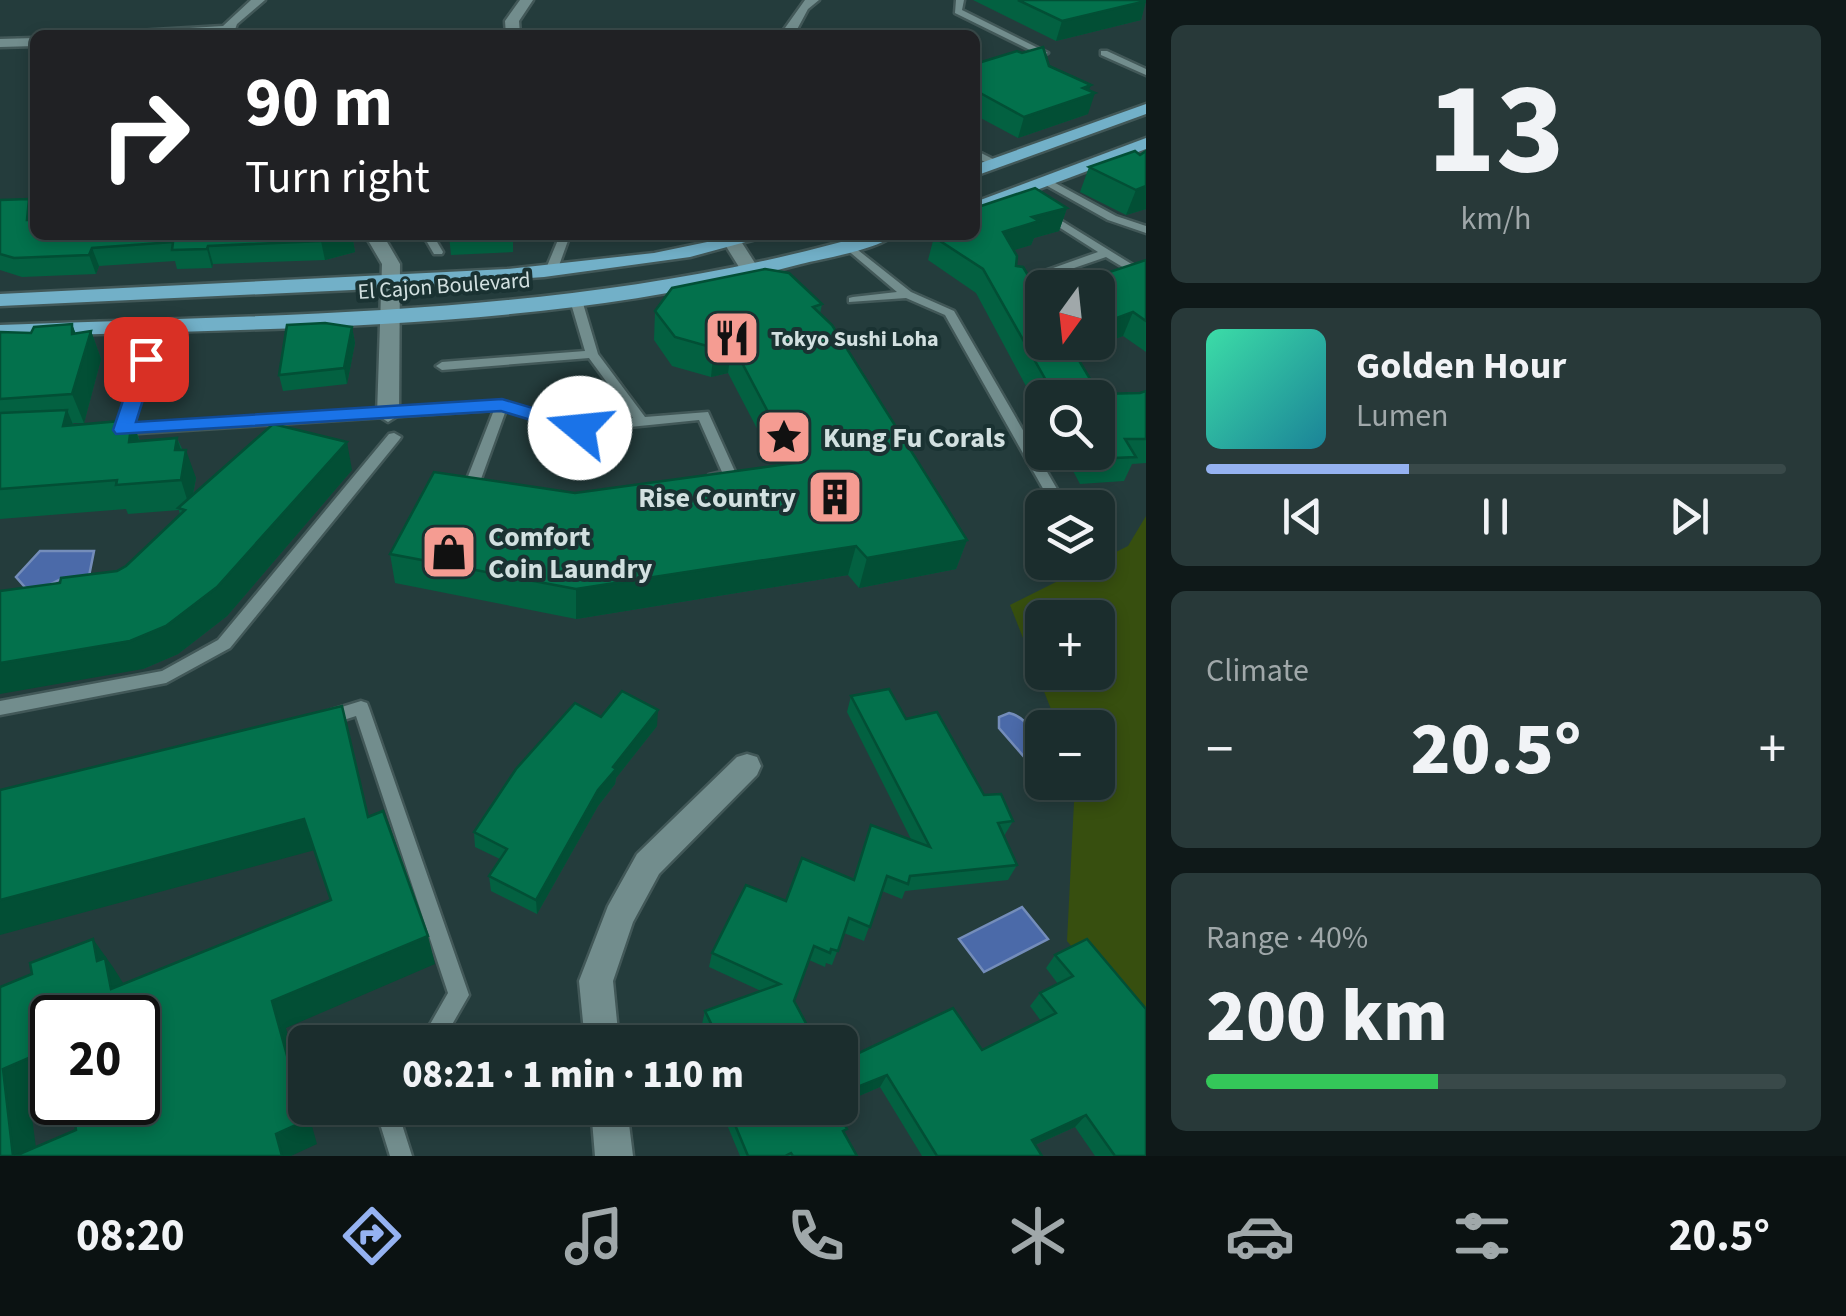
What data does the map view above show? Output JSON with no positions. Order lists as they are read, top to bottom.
{
  "streets": {
    "main road": ["El Cajon Boulevard"]
  },
  "places": {
    "restaurant": ["Tokyo Sushi Loha"],
    "place": ["Kung Fu Corals"],
    "building": ["Rise Country"],
    "shop": ["Comfort Coin Laundry"]
  },
  "north": "bottom",
  "page": {
    "tile": [
      ["13", "km/h"],
      "Climate",
      ["Range · 40%", "200 km"]
    ],
    "turn": ["90 m", "Turn right"],
    "map_buttons": ["+", "−"],
    "song": ["Golden Hour", "Lumen"],
    "heat": ["−", "20.5°", "+"],
    "limit": "20",
    "trip": "08:21 · 1 min · 110 m",
    "tabs": ["08:20", "20.5°"]
  }
}
